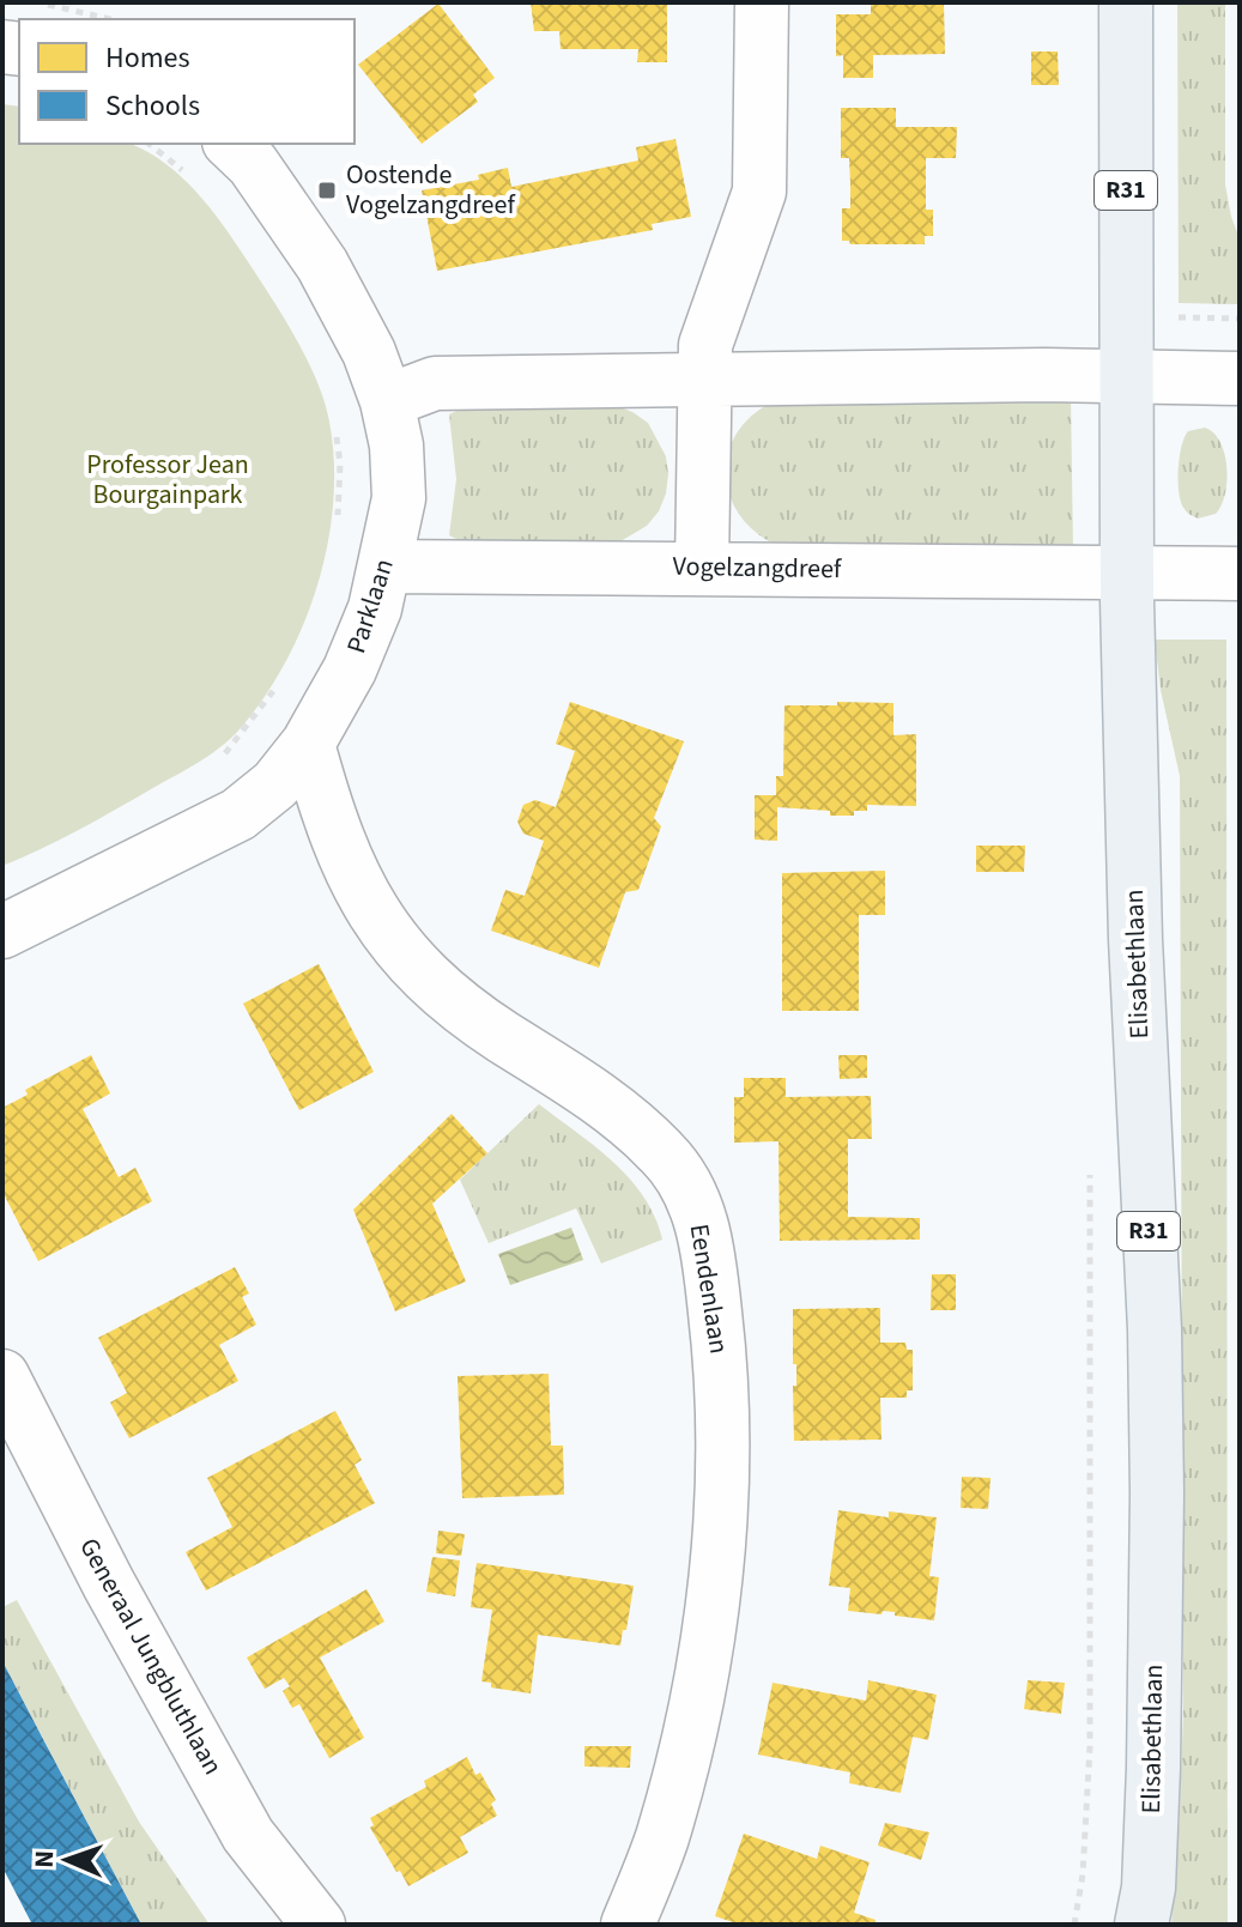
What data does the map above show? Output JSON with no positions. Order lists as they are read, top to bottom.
{
  "streets": {
    "main road": ["R31", "Elisabethlaan"],
    "street": [
      "Vogelzangdreef",
      "Parklaan",
      "Eendenlaan",
      "Generaal Jungbluthlaan"
    ]
  },
  "crossings": [
    ["Vogelzangdreef", "Parklaan"],
    ["Vogelzangdreef", "Elisabethlaan"],
    ["Parklaan", "Eendenlaan"]
  ],
  "parks": ["Professor Jean Bourgainpark"],
  "places": {
    "transit": ["Oostende Vogelzangdreef"]
  },
  "legend": ["Homes", "Schools"],
  "north": "left"
}
